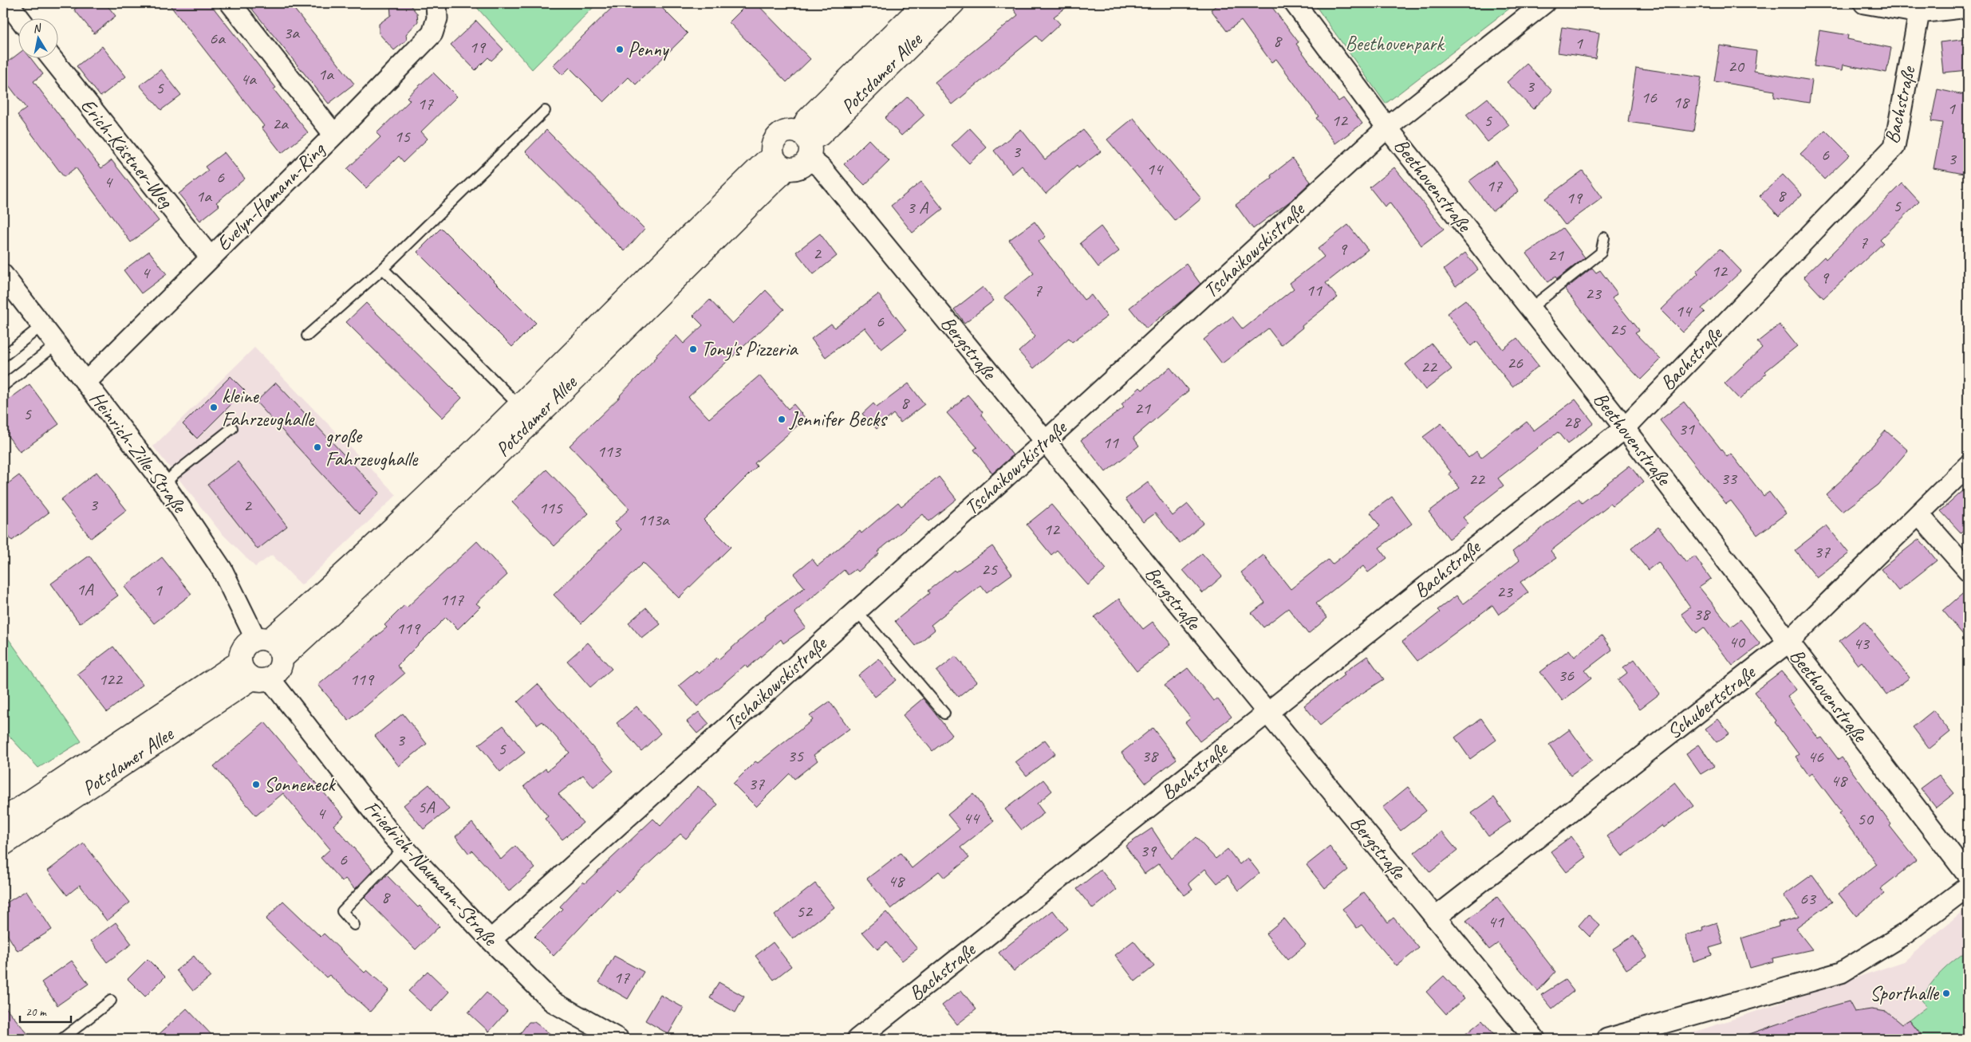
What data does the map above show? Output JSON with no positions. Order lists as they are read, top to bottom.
{
  "streets": {
    "street": [
      "Potsdamer Allee",
      "Bachstraße",
      "Erich-Kästner-Weg",
      "Beethovenstraße",
      "Evelyn-Hamann-Ring",
      "Tschaikowskistraße",
      "Bergstraße",
      "Heinrich-Zille-Straße",
      "Schubertstraße",
      "Friedrich-Naumann-Straße"
    ]
  },
  "crossings": [
    ["Potsdamer Allee", "Bergstraße"],
    ["Potsdamer Allee", "Heinrich-Zille-Straße"],
    ["Potsdamer Allee", "Friedrich-Naumann-Straße"],
    ["Bachstraße", "Beethovenstraße"],
    ["Bachstraße", "Bergstraße"],
    ["Erich-Kästner-Weg", "Evelyn-Hamann-Ring"],
    ["Beethovenstraße", "Tschaikowskistraße"],
    ["Beethovenstraße", "Schubertstraße"],
    ["Evelyn-Hamann-Ring", "Heinrich-Zille-Straße"],
    ["Tschaikowskistraße", "Bergstraße"],
    ["Tschaikowskistraße", "Friedrich-Naumann-Straße"],
    ["Bergstraße", "Schubertstraße"],
    ["Heinrich-Zille-Straße", "Friedrich-Naumann-Straße"]
  ],
  "parks": ["Beethovenpark"],
  "places": [
    "Penny",
    "Tony's Pizzeria",
    "kleine Fahrzeughalle",
    "Jennifer Becks",
    "große Fahrzeughalle",
    "Sonneneck",
    "Sporthalle"
  ],
  "house_numbers": [
    "3a",
    "6a",
    "8",
    "1",
    "19",
    "20",
    "1a",
    "4a",
    "3",
    "5",
    "16",
    "18",
    "17",
    "1",
    "12",
    "5",
    "2a",
    "15",
    "3",
    "6",
    "3",
    "14",
    "6",
    "4",
    "17",
    "8",
    "1a",
    "19",
    "5",
    "3 A",
    "7",
    "9",
    "2",
    "21",
    "12",
    "4",
    "9",
    "7",
    "11",
    "23",
    "14",
    "6",
    "25",
    "26",
    "22",
    "8",
    "21",
    "5",
    "28",
    "31",
    "11",
    "113",
    "33",
    "22",
    "3",
    "2",
    "115",
    "113a",
    "12",
    "37",
    "25",
    "1A",
    "1",
    "23",
    "117",
    "38",
    "119",
    "40",
    "43",
    "36",
    "122",
    "119",
    "3",
    "5",
    "35",
    "38",
    "46",
    "48",
    "37",
    "5A",
    "4",
    "44",
    "50",
    "39",
    "6",
    "48",
    "8",
    "63",
    "52",
    "41",
    "17"
  ],
  "scale_bar": "20 m",
  "north": "top"
}
